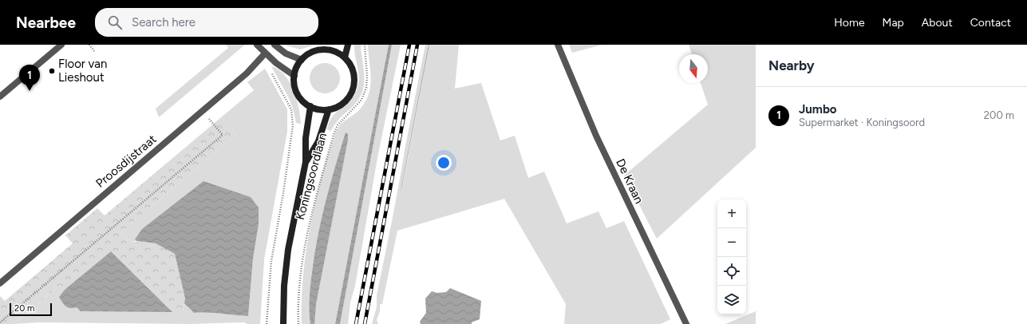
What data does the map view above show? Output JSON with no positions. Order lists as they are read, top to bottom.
{
  "streets": {
    "street": ["Proosdijstraat", "Koningsoordlaan", "De Kraan"]
  },
  "crossings": [
    ["Proosdijstraat", "Koningsoordlaan"]
  ],
  "places": ["Floor van Lieshout"],
  "scale_bar": "20 m",
  "north": "bottom",
  "page": {
    "header": "Nearbee",
    "search": "Search here",
    "nav": [
      "Home",
      "Map",
      "About",
      "Contact"
    ],
    "heading": "Nearby",
    "pins": "1",
    "list": [
      {
        "mark": "1",
        "name": "Jumbo",
        "note": "Supermarket · Koningsoord",
        "value": "200 m"
      }
    ],
    "map_buttons": ["+", "−"],
    "scale": "20 m"
  }
}
